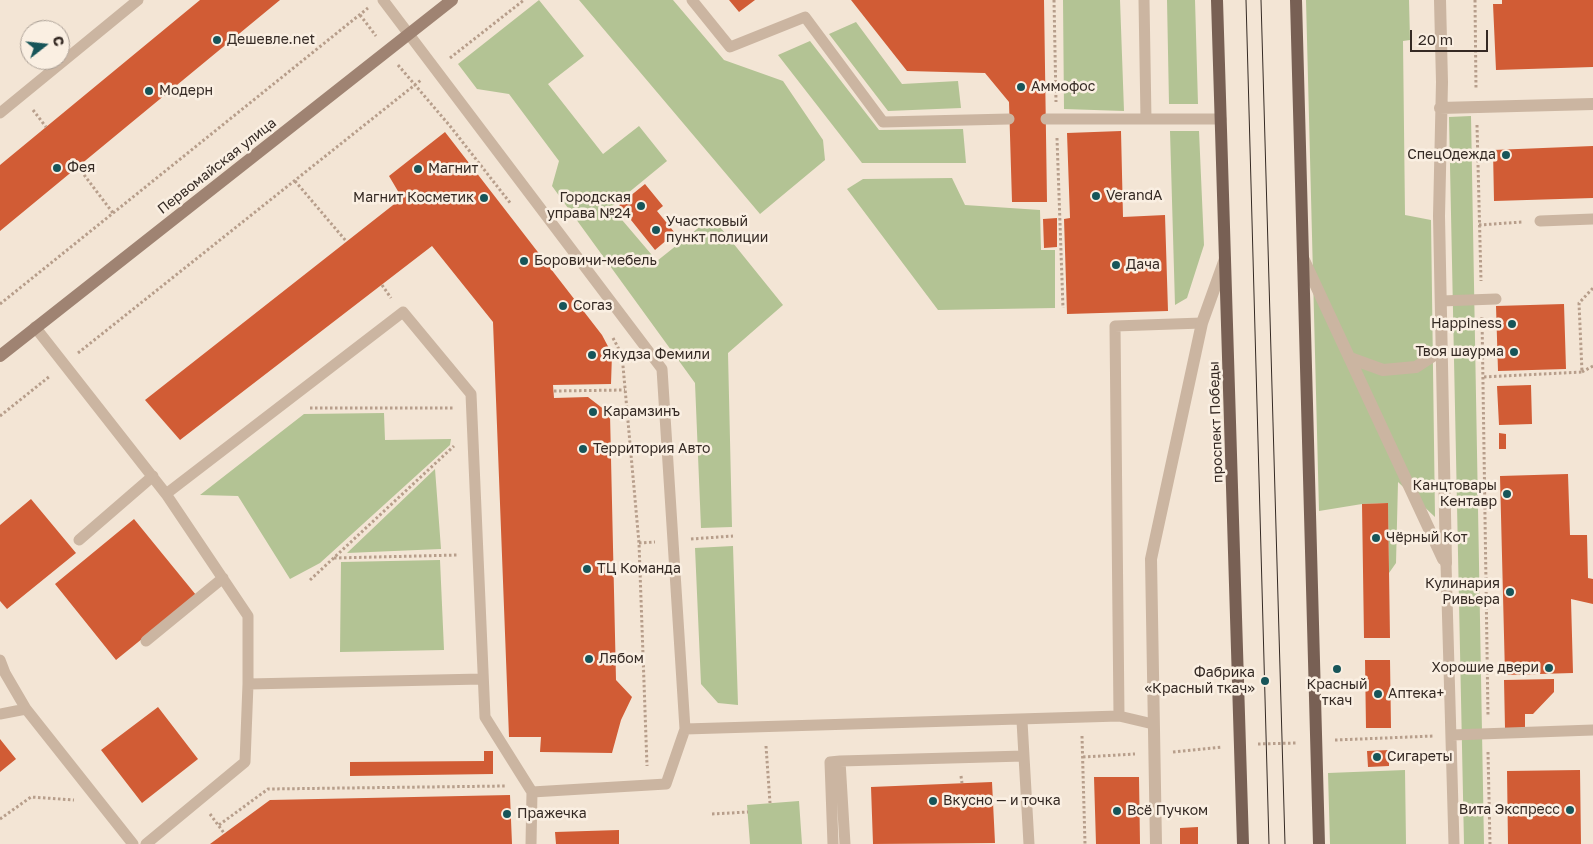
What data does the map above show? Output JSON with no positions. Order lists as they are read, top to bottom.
{
  "streets": {
    "main road": ["проспект Победы"],
    "street": ["Первомайская улица"]
  },
  "places": [
    "Дешевле.net",
    "Аммофос",
    "Модерн",
    "СпецОдежда",
    "Фея",
    "Магнит",
    "VerandA",
    "Магнит Косметик",
    "Городская управа №24",
    "Участковый пункт полиции",
    "Боровичи-мебель",
    "Дача",
    "Согаз",
    "Happiness",
    "Твоя шаурма",
    "Якудза Фемили",
    "Карамзинъ",
    "Территория Авто",
    "Канцтовары Кентавр",
    "Чёрный Кот",
    "ТЦ Команда",
    "Кулинария Ривьера",
    "Лябом",
    "Хорошие двери",
    "Красный ткач",
    "Фабрика «Красный ткач»",
    "Аптека+",
    "Сигареты",
    "Вкусно — и точка",
    "Вита Экспресс",
    "Всё Пучком",
    "Пражечка"
  ],
  "scale_bar": "20 m",
  "north": "right"
}
